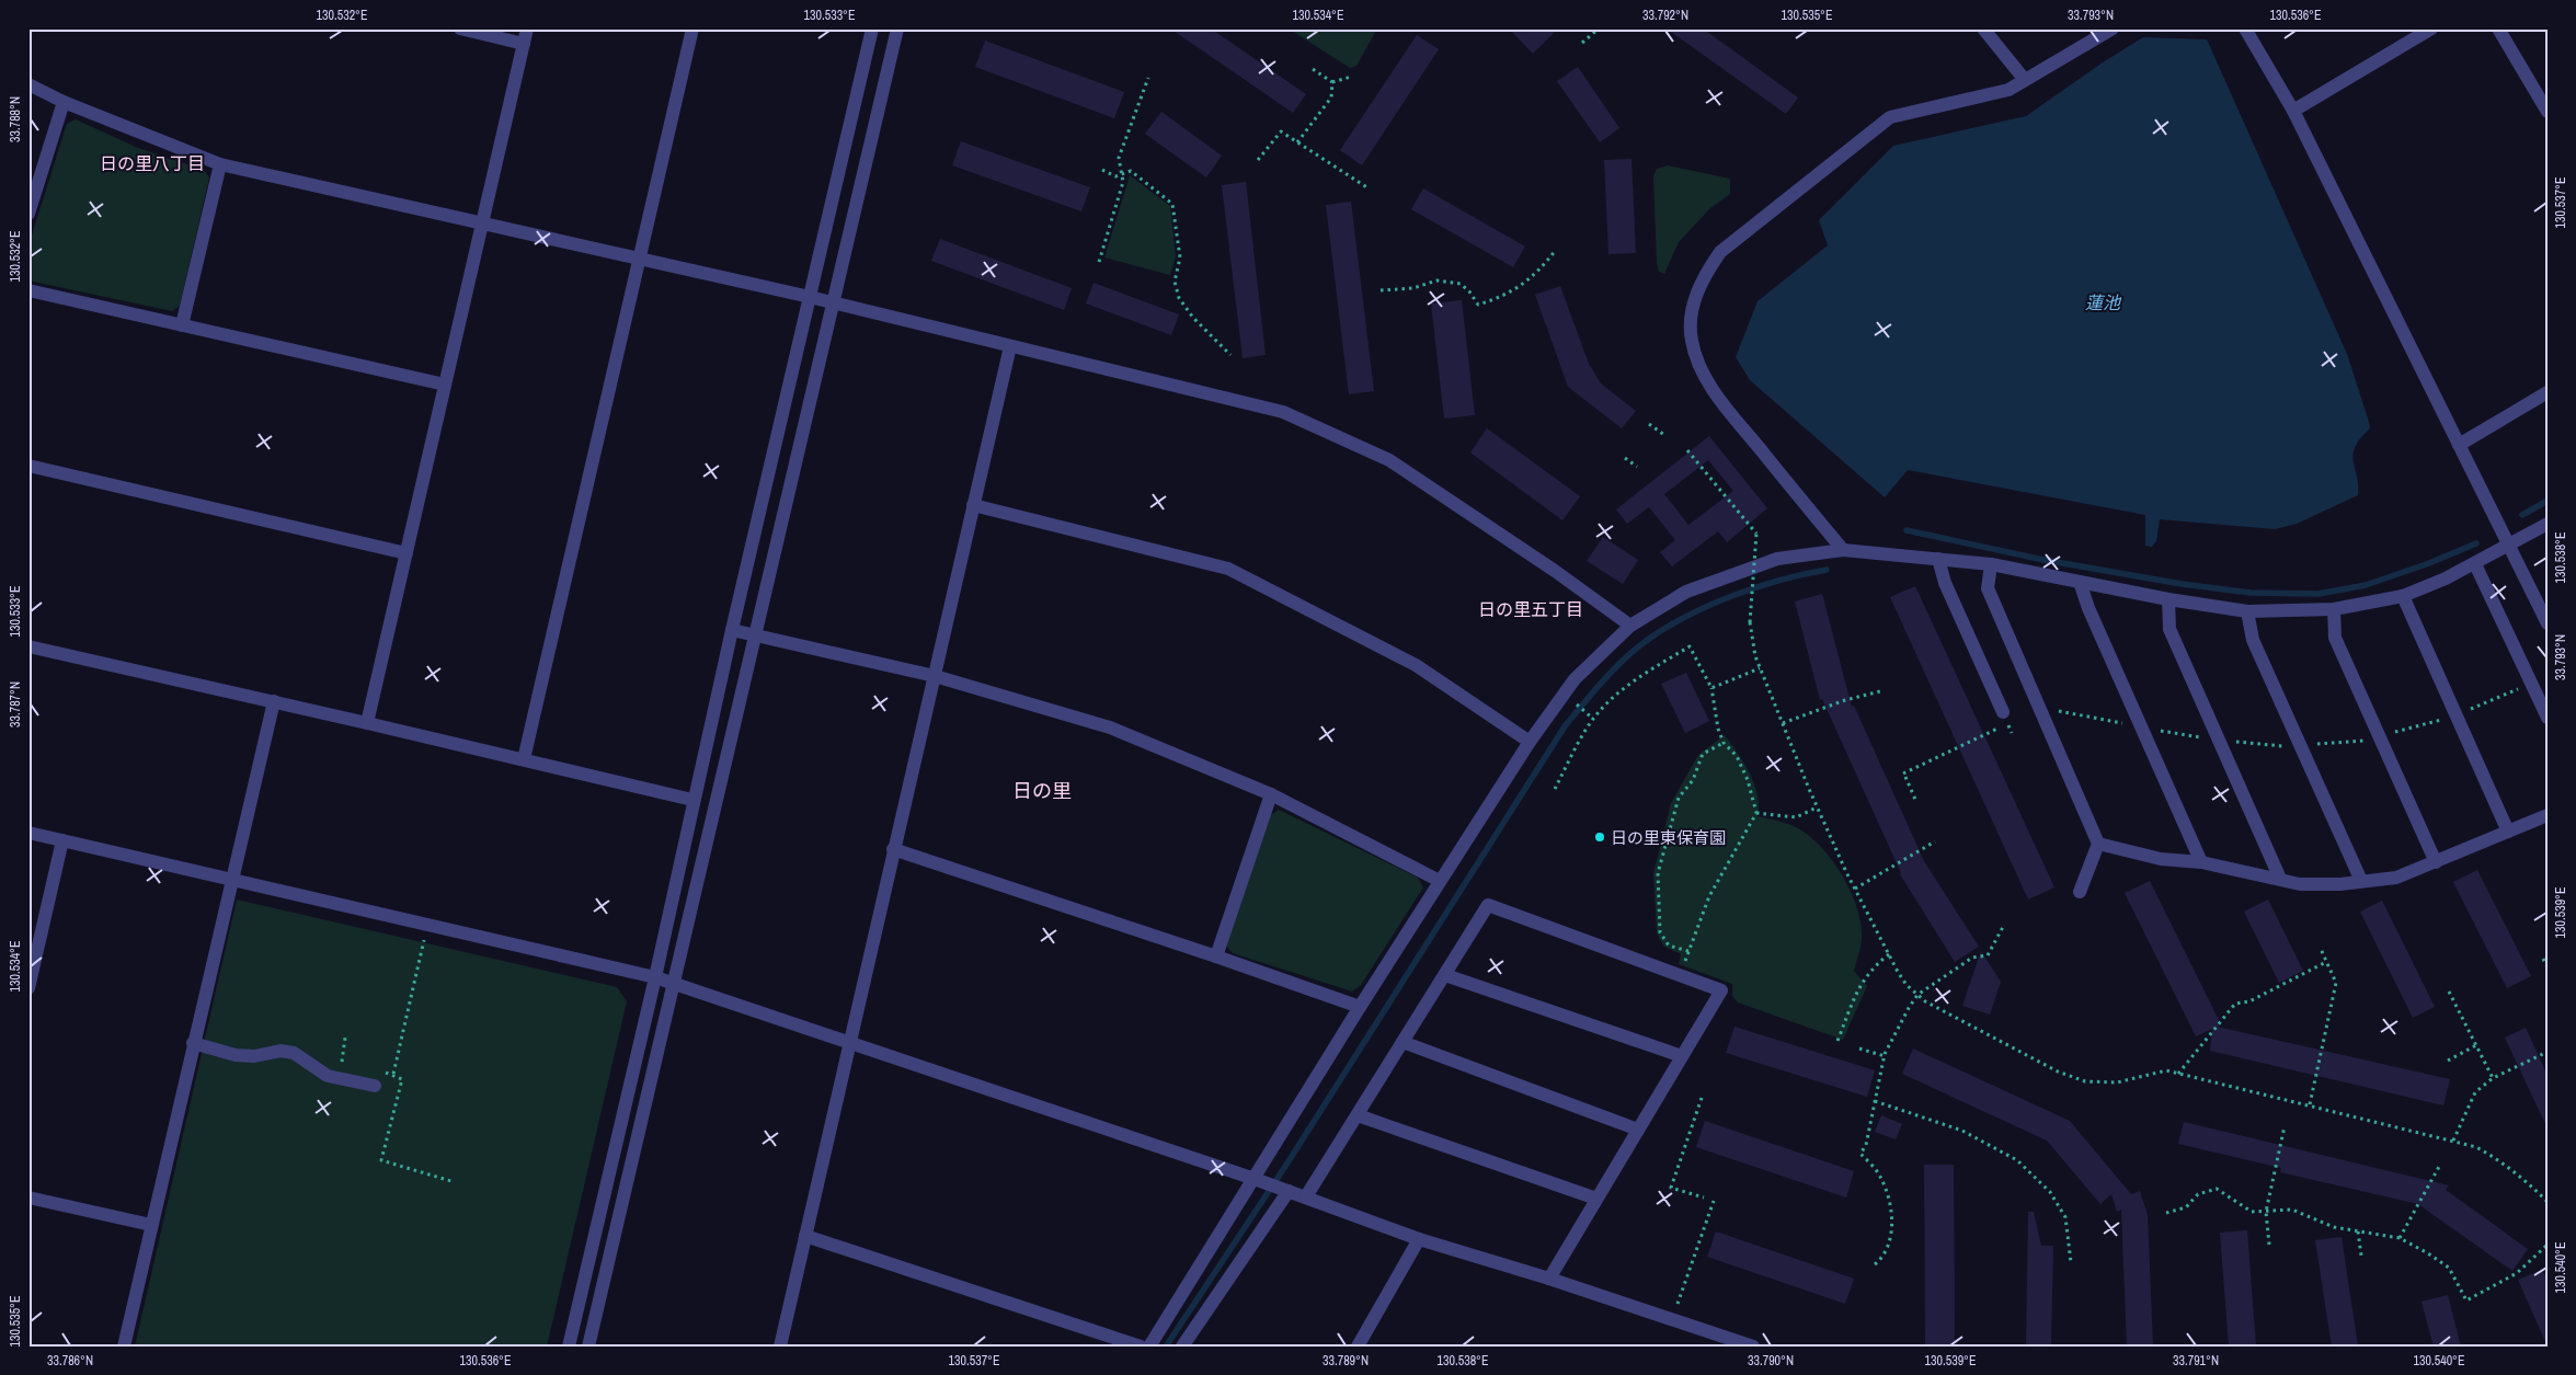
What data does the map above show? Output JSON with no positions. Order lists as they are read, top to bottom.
{
  "districts": ["日の里八丁目", "日の里五丁目", "日の里"],
  "water": ["蓮池"],
  "places": ["日の里東保育園"],
  "coordinates": [
    "130.532°E",
    "130.533°E",
    "130.534°E",
    "33.792°N",
    "130.535°E",
    "33.793°N",
    "130.536°E",
    "33.788°N",
    "130.537°E",
    "130.538°E",
    "33.787°N",
    "130.539°E",
    "130.540°E",
    "33.786°N",
    "33.789°N",
    "33.790°N",
    "33.791°N"
  ]
}
